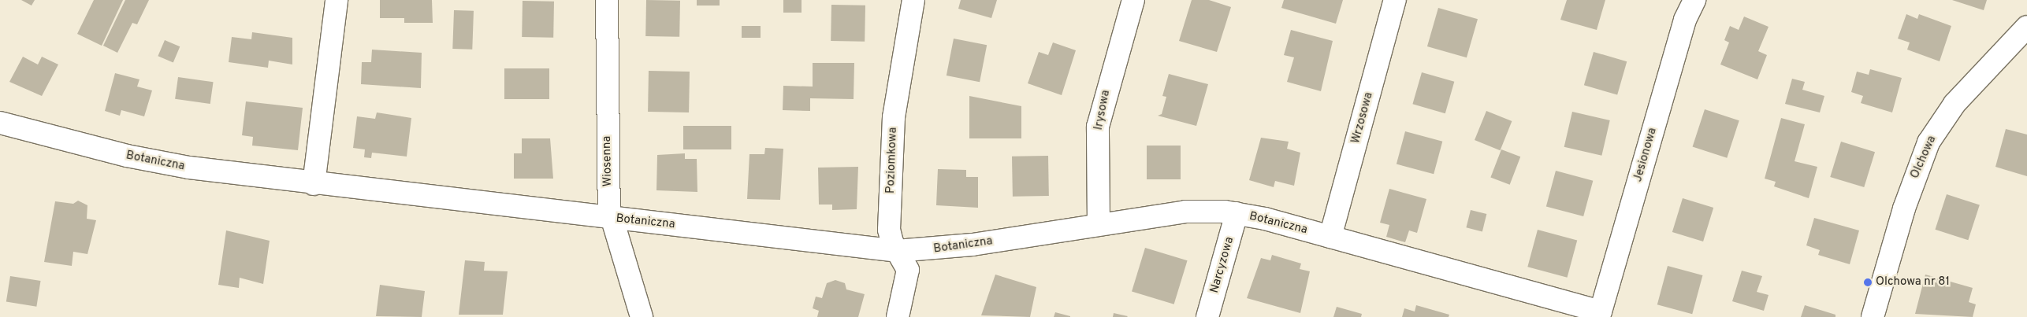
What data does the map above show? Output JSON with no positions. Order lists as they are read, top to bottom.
{
  "streets": {
    "street": [
      "Irysowa",
      "Wrzosowa",
      "Jesionowa",
      "Olchowa",
      "Poziomkowa",
      "Botaniczna",
      "Wiosenna",
      "Narcyzowa"
    ]
  },
  "crossings": [
    ["Irysowa", "Botaniczna"],
    ["Wrzosowa", "Botaniczna"],
    ["Jesionowa", "Botaniczna"],
    ["Poziomkowa", "Botaniczna"],
    ["Botaniczna", "Wiosenna"],
    ["Botaniczna", "Narcyzowa"]
  ],
  "places": ["Olchowa nr 81"]
}
